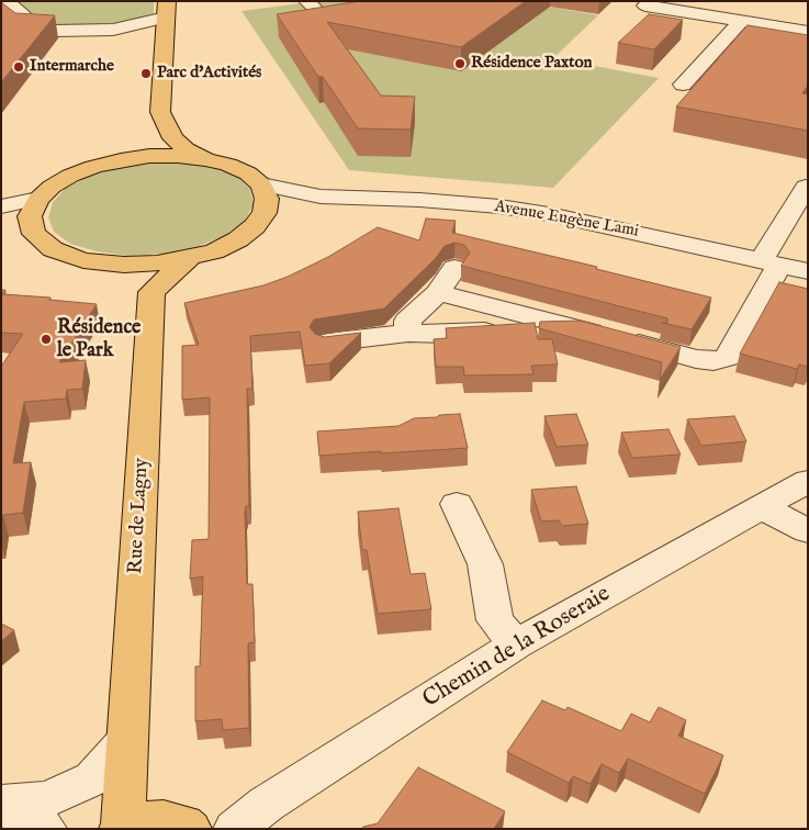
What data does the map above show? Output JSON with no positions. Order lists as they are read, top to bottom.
{
  "streets": {
    "main road": ["Rue de Lagny"],
    "street": ["Avenue Eugène Lami", "Chemin de la Roseraie"]
  },
  "places": [
    "Résidence Paxton",
    "Intermarche",
    "Parc d'Activités",
    "Résidence le Park"
  ]
}
